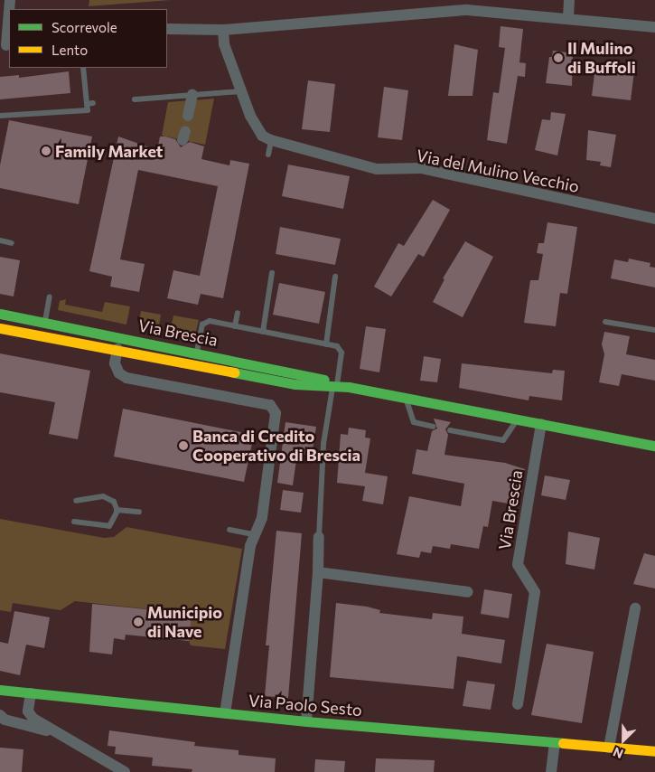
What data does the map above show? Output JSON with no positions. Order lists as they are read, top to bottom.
{
  "streets": {
    "main road": ["Via Brescia", "Via Paolo Sesto"],
    "street": ["Via del Mulino Vecchio"]
  },
  "places": [
    "Il Mulino di Buffoli",
    "Family Market",
    "Banca di Credito Cooperativo di Brescia",
    "Municipio di Nave"
  ],
  "legend": ["Scorrevole", "Lento"],
  "north": "bottom left"
}
